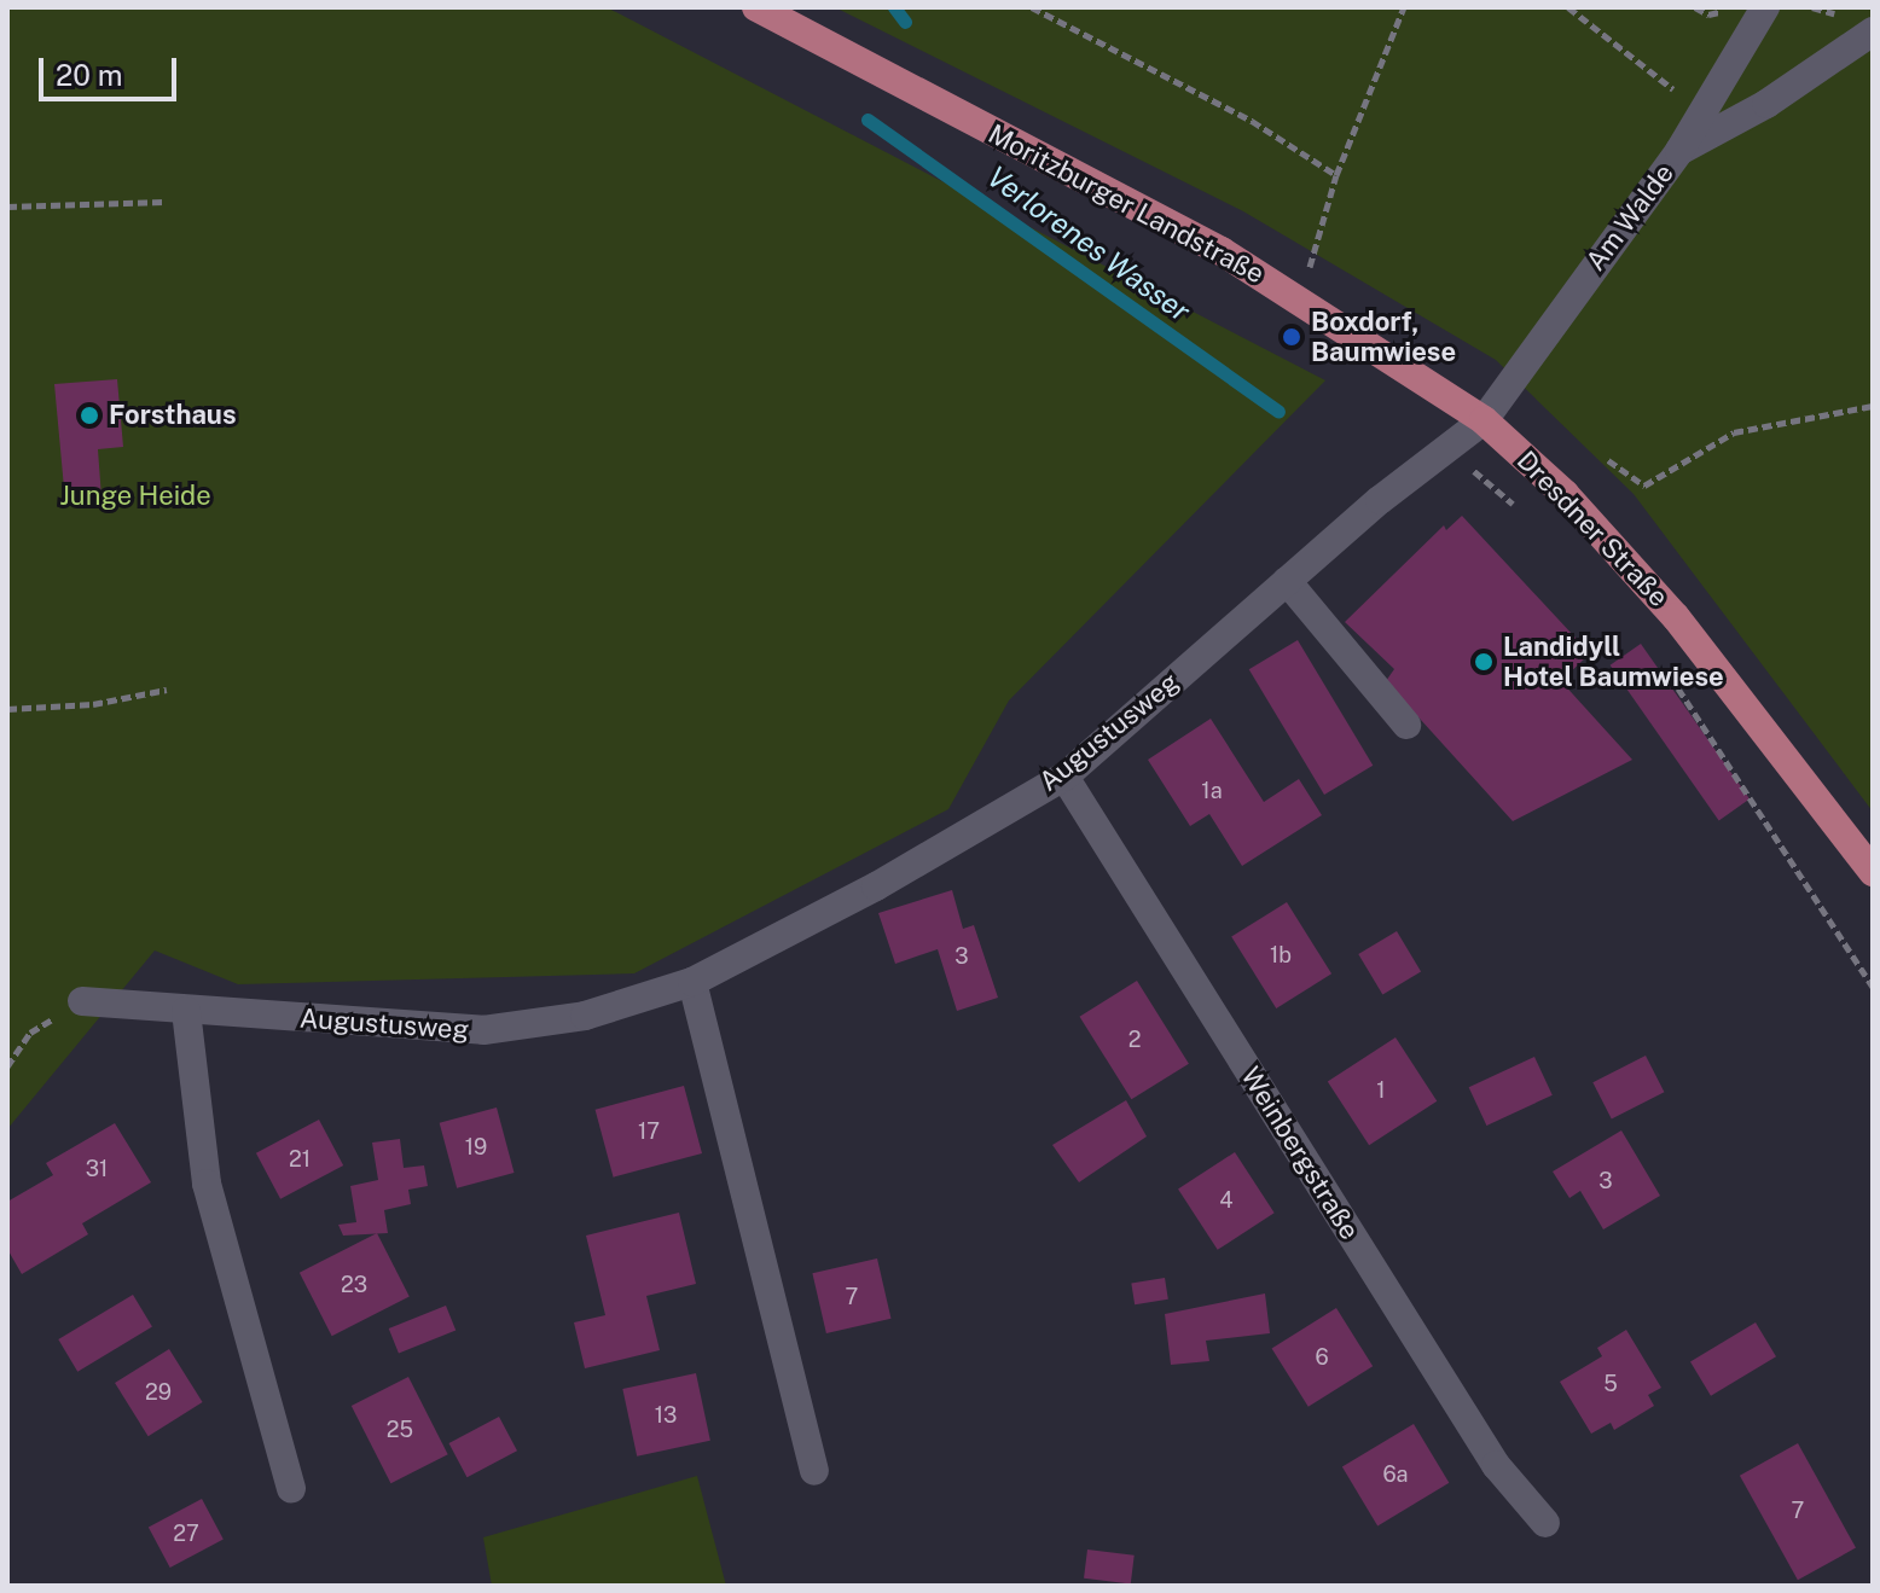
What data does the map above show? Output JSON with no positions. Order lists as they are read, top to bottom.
{
  "streets": {
    "main road": ["Moritzburger Landstraße", "Dresdner Straße"],
    "street": ["Am Walde", "Augustusweg", "Weinbergstraße"]
  },
  "crossings": [
    ["Moritzburger Landstraße", "Am Walde"],
    ["Moritzburger Landstraße", "Dresdner Straße"],
    ["Moritzburger Landstraße", "Augustusweg"],
    ["Am Walde", "Dresdner Straße"],
    ["Am Walde", "Augustusweg"],
    ["Dresdner Straße", "Augustusweg"],
    ["Augustusweg", "Weinbergstraße"]
  ],
  "water": ["Verlorenes Wasser"],
  "parks": ["Junge Heide"],
  "places": ["Boxdorf, Baumwiese", "Forsthaus", "Landidyll Hotel Baumwiese"],
  "house_numbers": [
    "1a",
    "1b",
    "3",
    "2",
    "1",
    "17",
    "19",
    "21",
    "31",
    "3",
    "4",
    "23",
    "7",
    "6",
    "5",
    "29",
    "13",
    "25",
    "6a",
    "7",
    "27"
  ],
  "scale_bar": "20 m"
}
